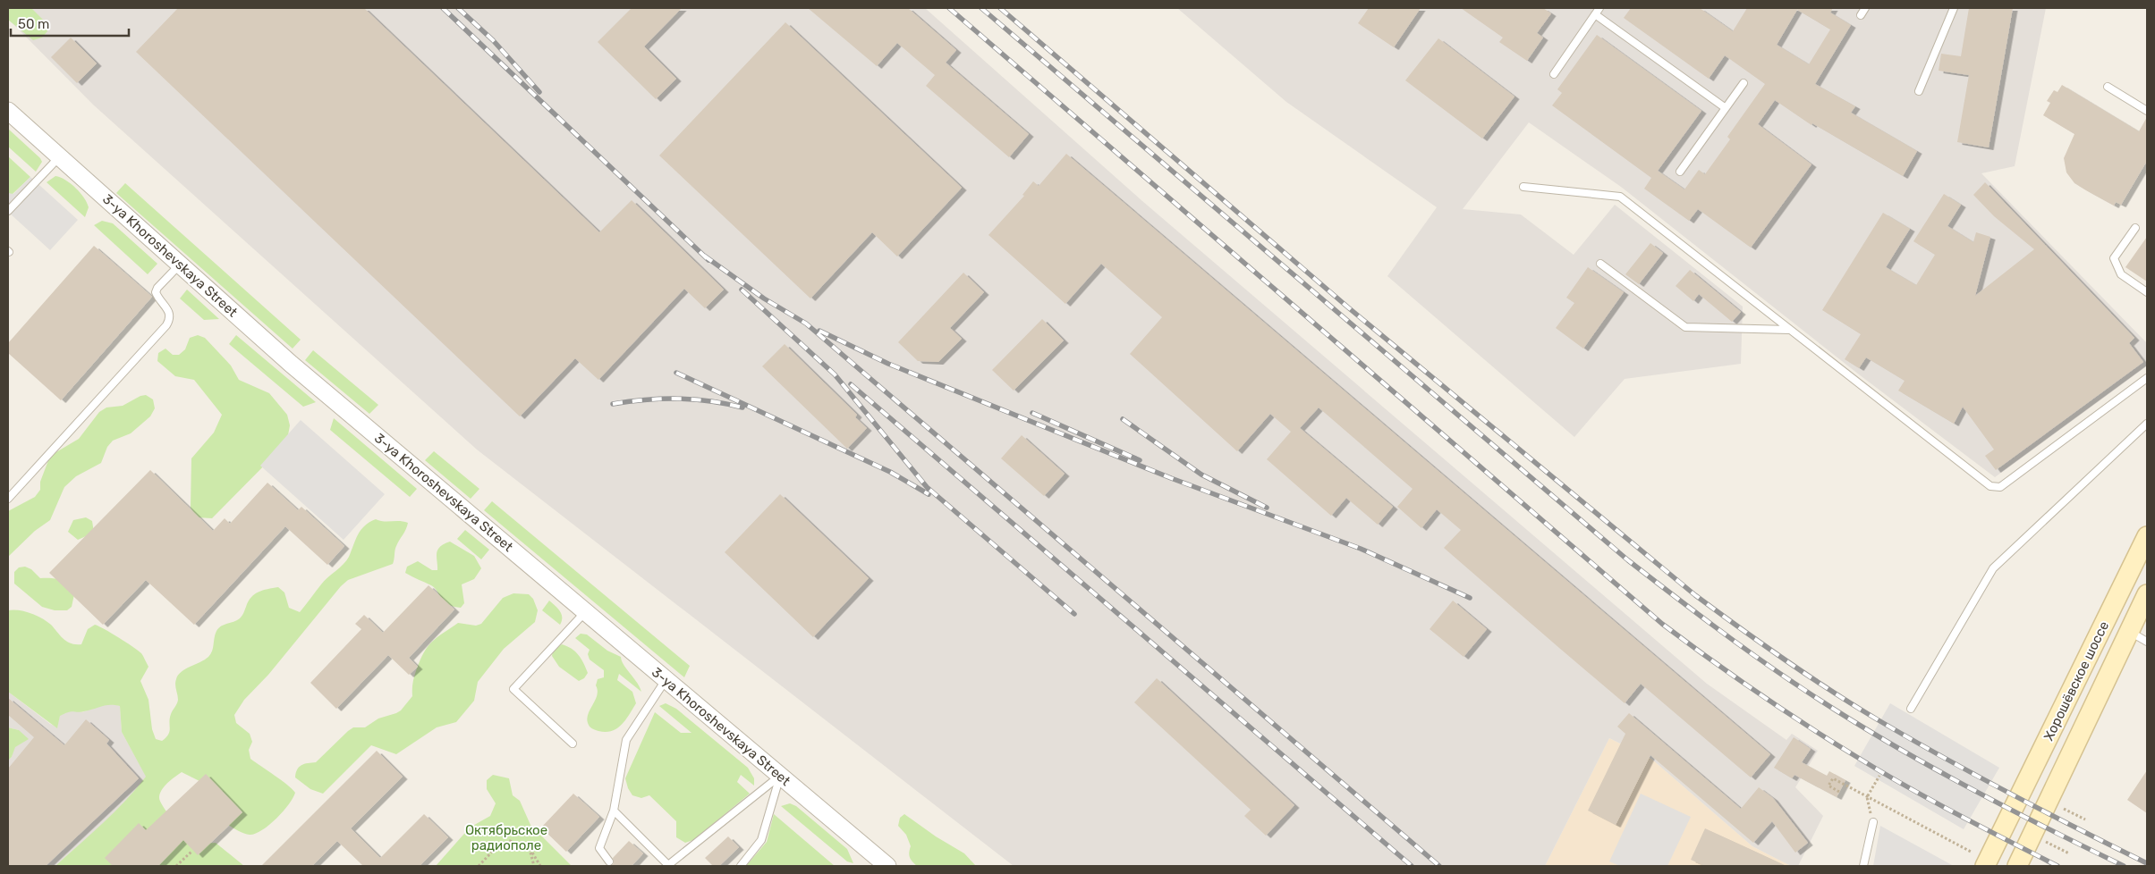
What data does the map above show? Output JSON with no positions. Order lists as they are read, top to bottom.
{
  "streets": {
    "main road": ["Хорошёвское шоссе"],
    "street": ["3-ya Khoroshevskaya Street"]
  },
  "parks": ["Октябрьское радиополе"],
  "scale_bar": "50 m"
}
